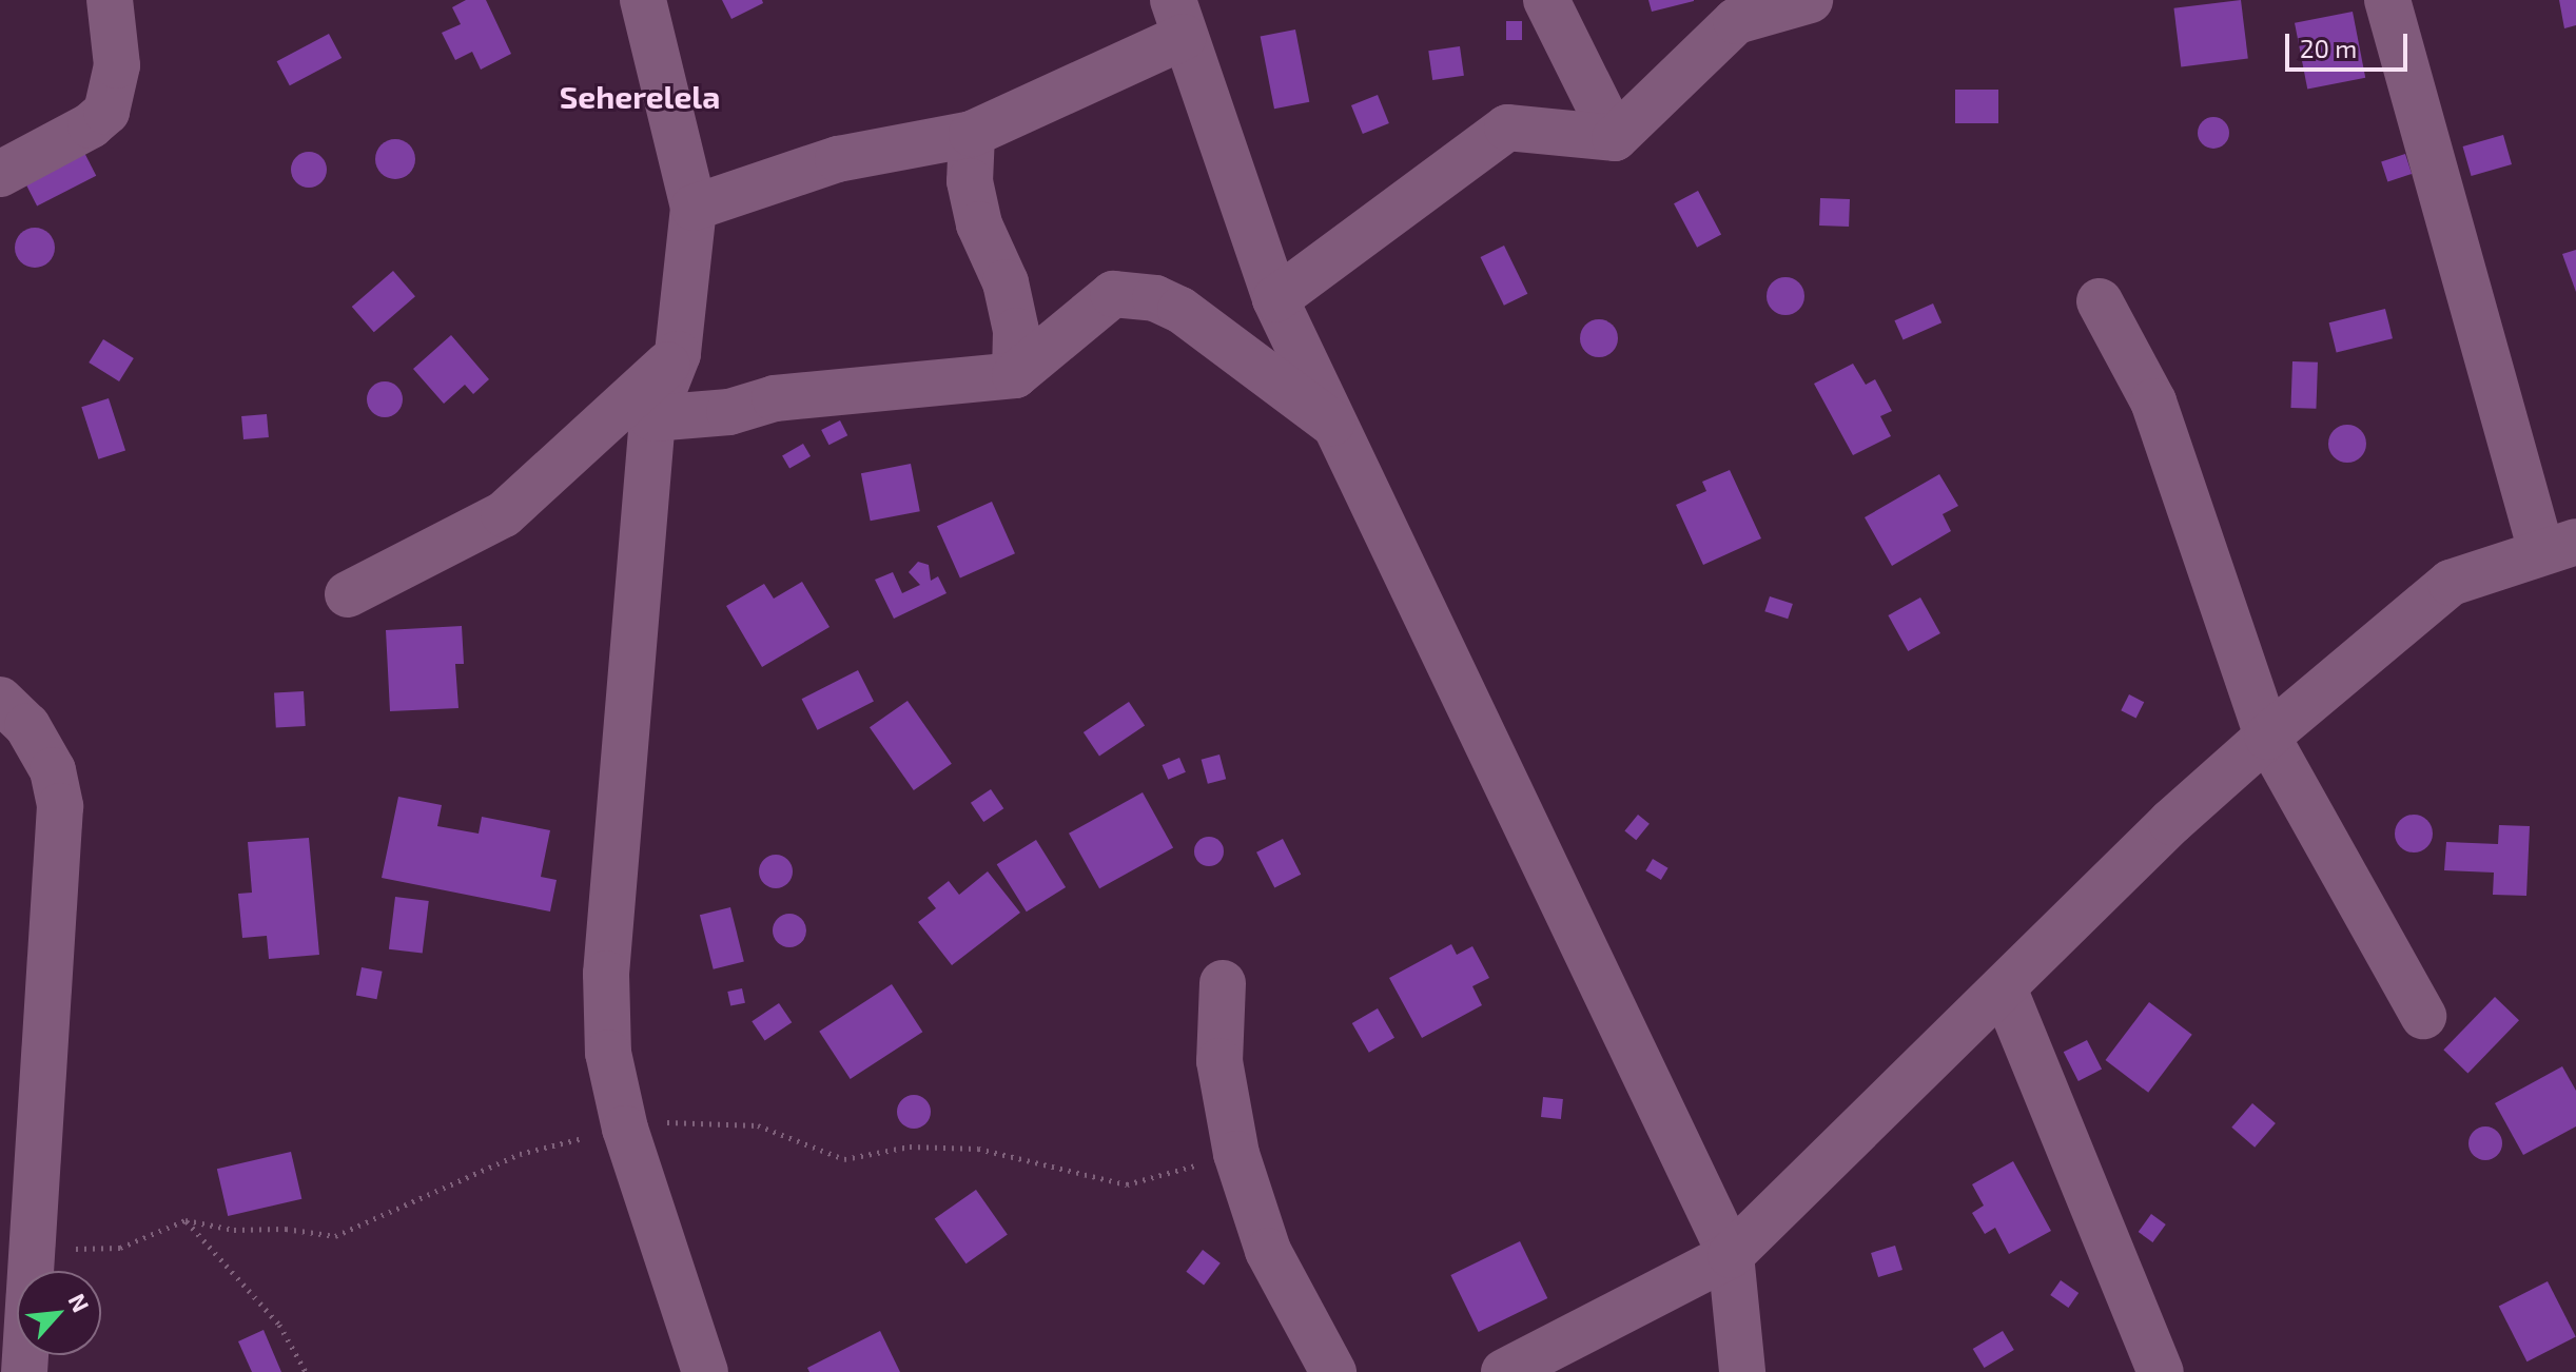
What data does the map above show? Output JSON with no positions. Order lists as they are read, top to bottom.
{
  "districts": ["Seherelela"],
  "scale_bar": "20 m",
  "north": "top right"
}
